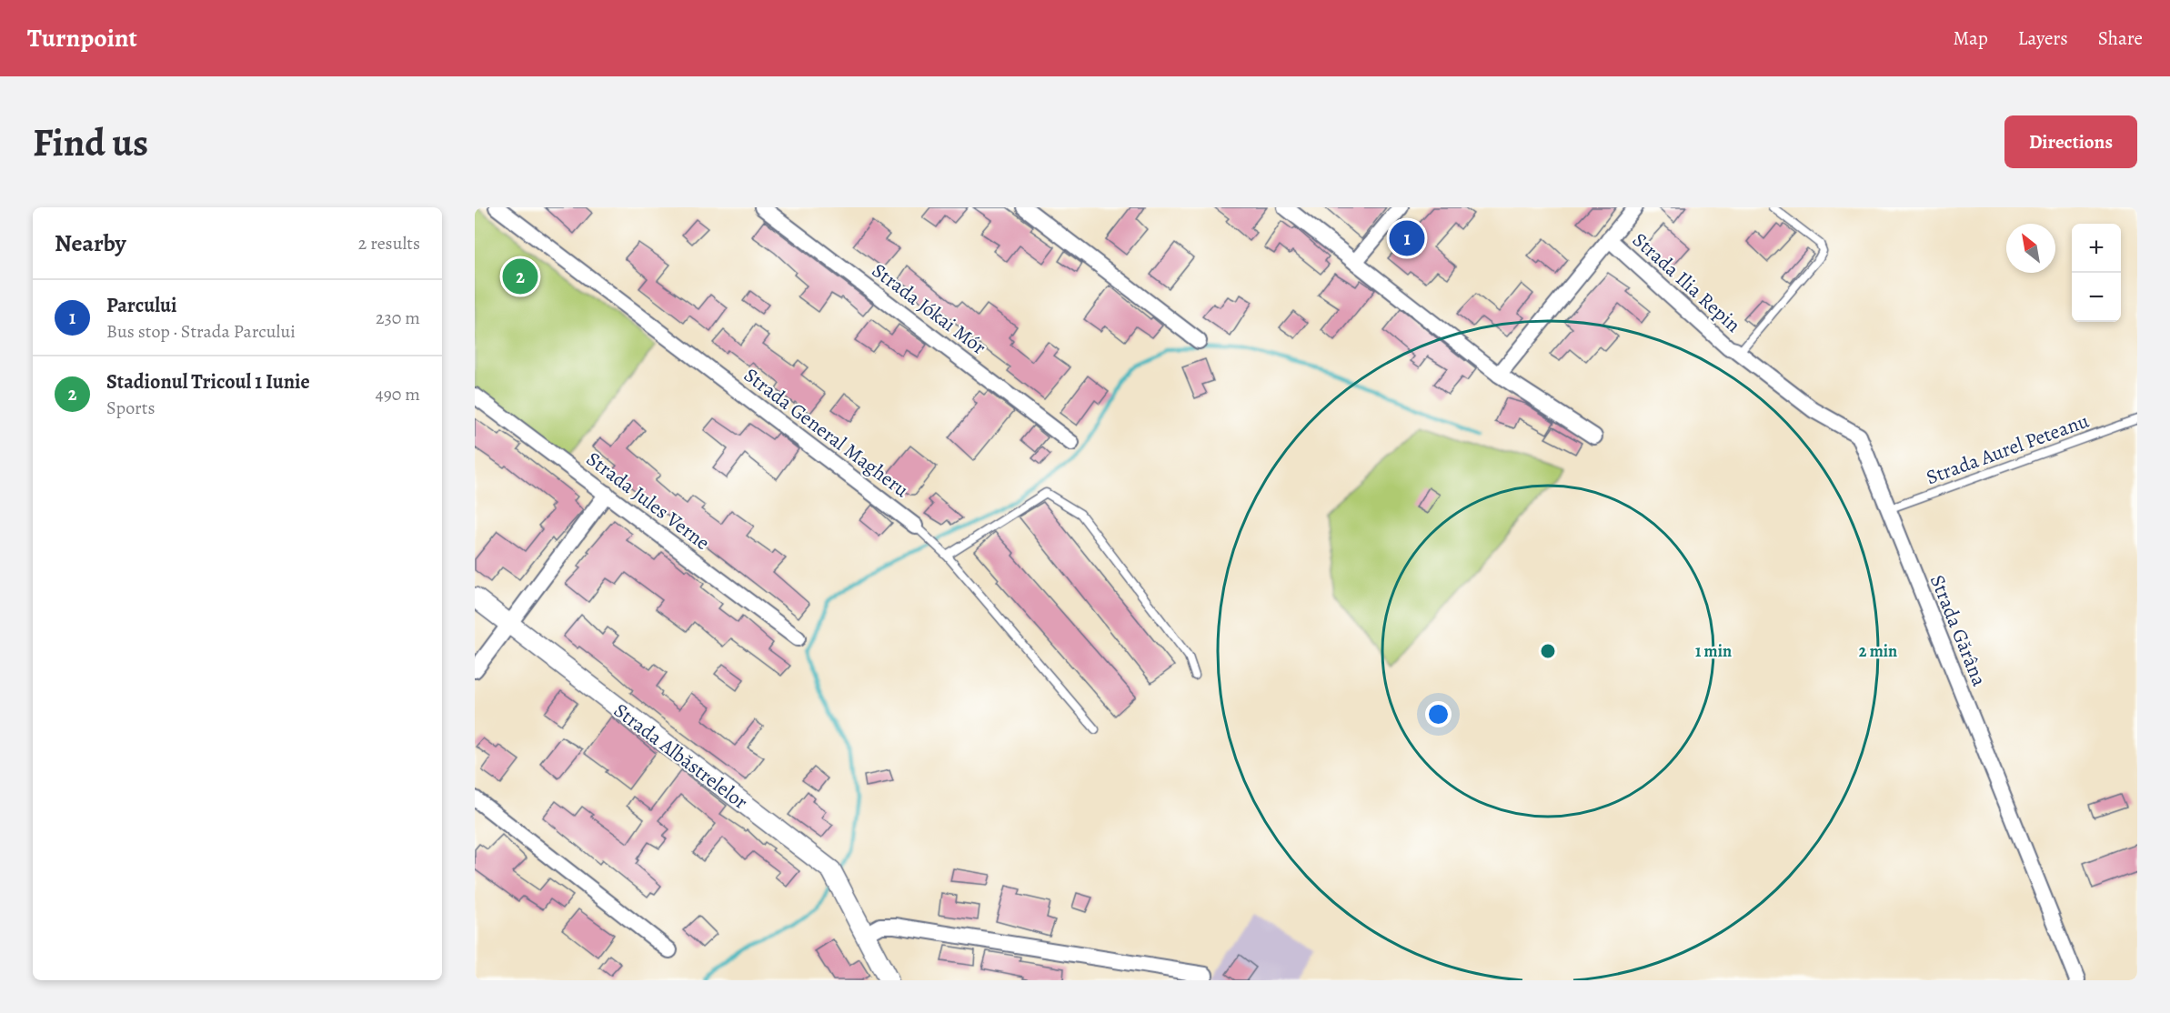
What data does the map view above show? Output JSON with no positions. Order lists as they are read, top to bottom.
{
  "streets": {
    "street": [
      "Strada Ilia Repin",
      "Strada Jókai Mór",
      "Strada General Magheru",
      "Strada Jules Verne",
      "Strada Gărâna",
      "Strada Albăstrelelor"
    ],
    "lane": ["Strada Aurel Peteanu"]
  },
  "crossings": [
    ["Strada Ilia Repin", "Strada Gărâna"],
    ["Strada Aurel Peteanu", "Strada Gărâna"]
  ],
  "north": "top left",
  "page": {
    "header": "Turnpoint",
    "nav": ["Map", "Layers", "Share"],
    "buttons": "Directions",
    "title": "Find us",
    "heading": ["Nearby", "2 results"],
    "pins": ["1", "2"],
    "map_buttons": ["+", "−"],
    "list": [
      {
        "mark": "1",
        "name": "Parcului",
        "note": "Bus stop · Strada Parcului",
        "value": "230 m"
      },
      {
        "mark": "2",
        "name": "Stadionul Tricoul 1 Iunie",
        "note": "Sports",
        "value": "490 m"
      }
    ]
  },
  "rings": ["1 min", "2 min"]
}
